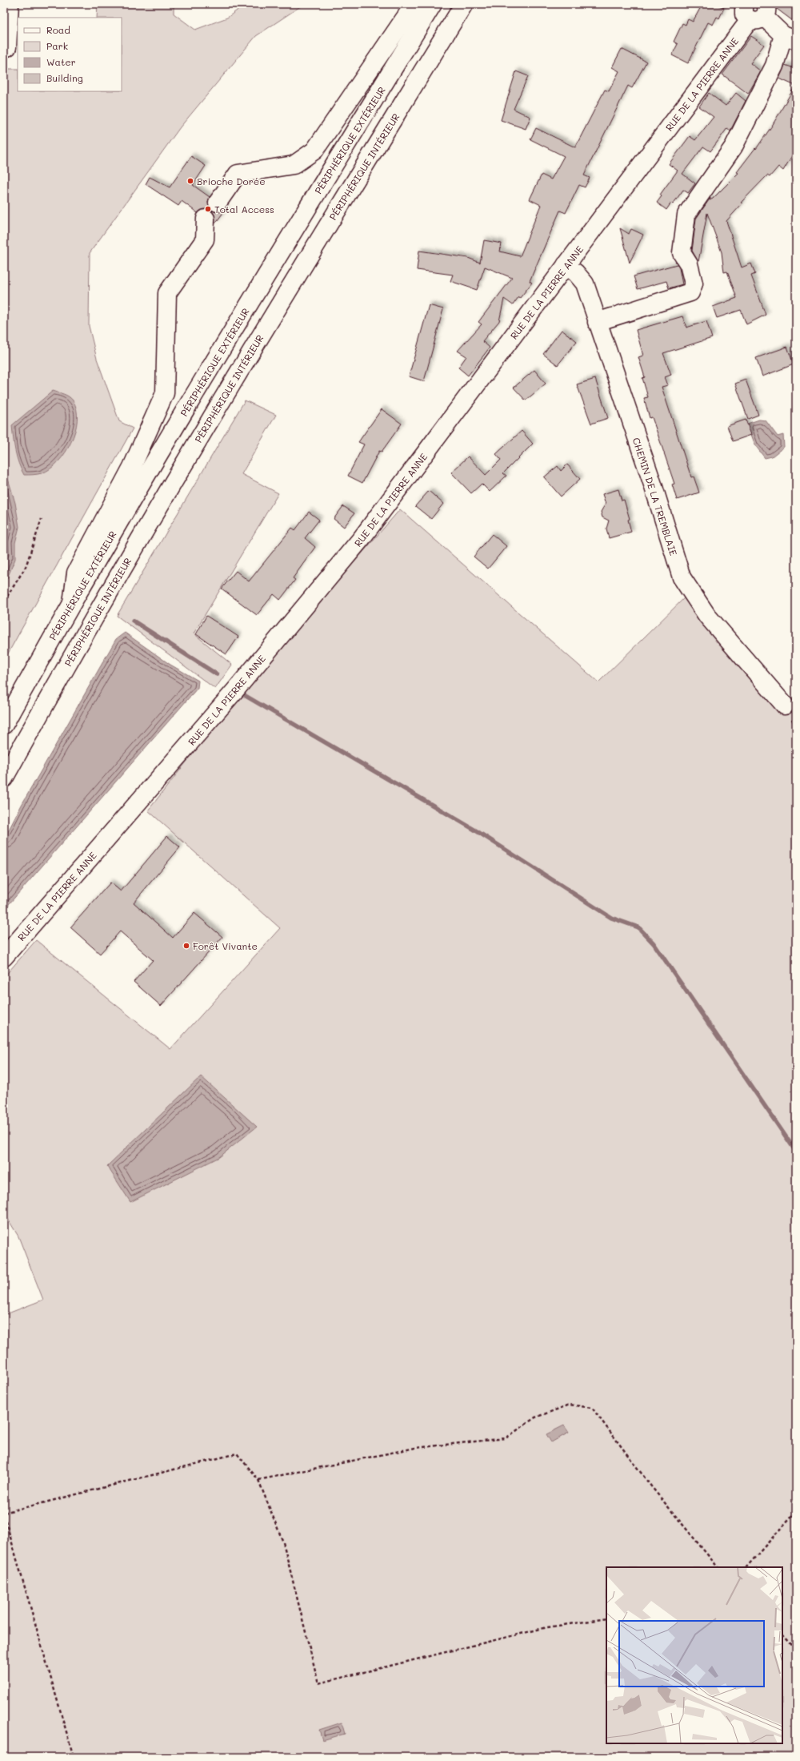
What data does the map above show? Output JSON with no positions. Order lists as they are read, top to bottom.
{
  "streets": {
    "main road": [
      "RUE DE LA PIERRE ANNE",
      "PÉRIPHÉRIQUE EXTÉRIEUR",
      "PÉRIPHÉRIQUE INTÉRIEUR",
      "CHEMIN DE LA TREMBLAIE"
    ]
  },
  "crossings": [
    ["RUE DE LA PIERRE ANNE", "CHEMIN DE LA TREMBLAIE"]
  ],
  "places": ["Brioche Dorée", "Total Access", "Forêt Vivante"],
  "legend": [
    "Road",
    "Park",
    "Water",
    "Building"
  ]
}
